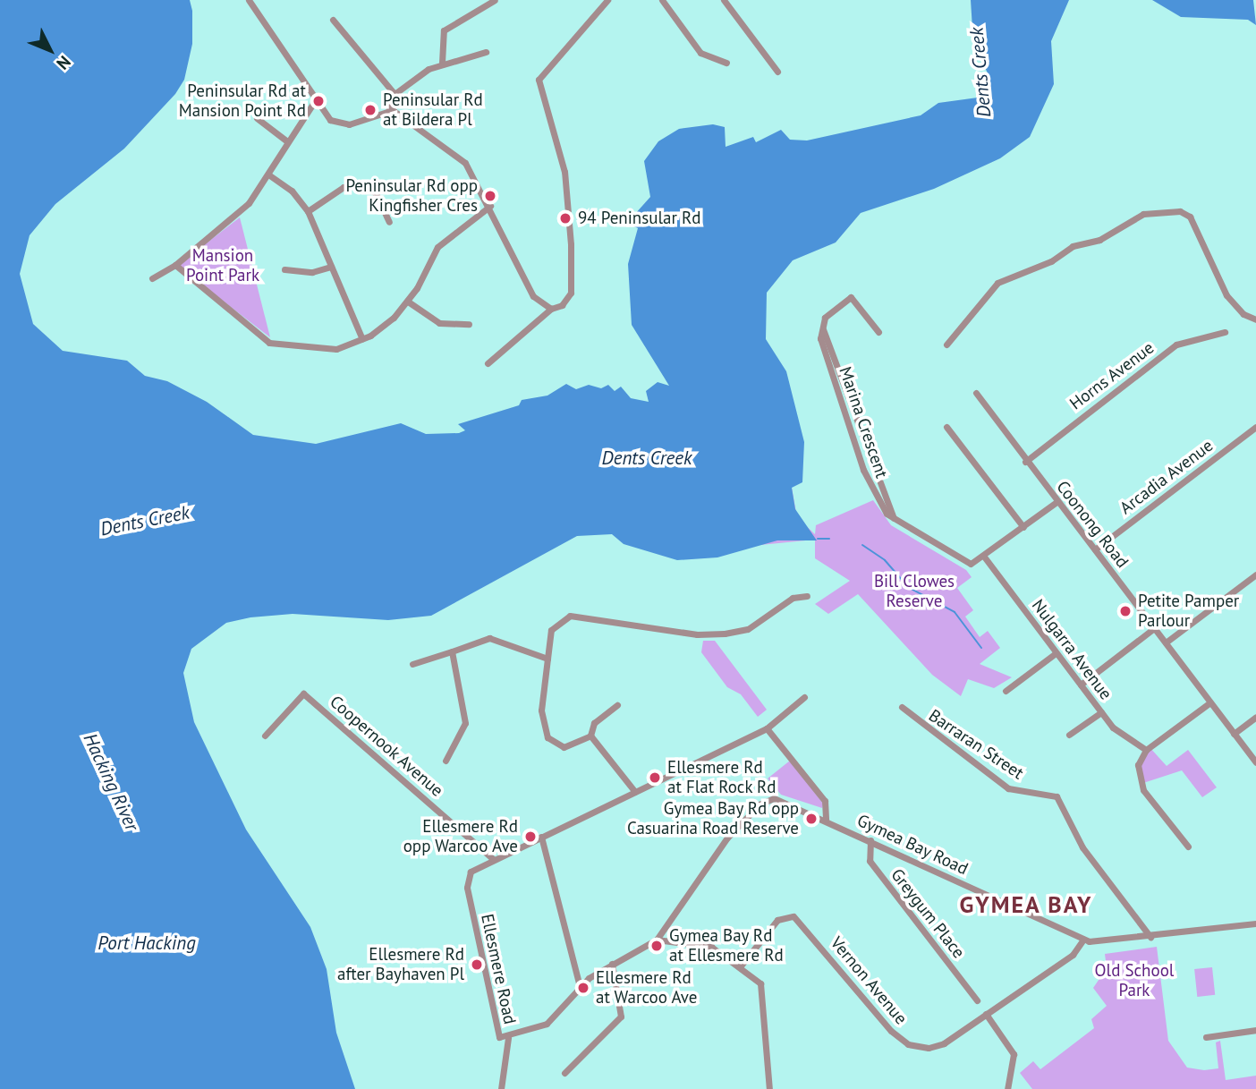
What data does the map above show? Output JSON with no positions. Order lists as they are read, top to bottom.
{
  "streets": {
    "street": [
      "Horns Avenue",
      "Marina Crescent",
      "Arcadia Avenue",
      "Coonong Road",
      "Nulgarra Avenue",
      "Barraran Street",
      "Coopernook Avenue",
      "Gymea Bay Road",
      "Greygum Place",
      "Ellesmere Road",
      "Vernon Avenue"
    ]
  },
  "crossings": [
    ["Horns Avenue", "Coonong Road"],
    ["Marina Crescent", "Nulgarra Avenue"],
    ["Arcadia Avenue", "Coonong Road"],
    ["Barraran Street", "Gymea Bay Road"],
    ["Coopernook Avenue", "Ellesmere Road"],
    ["Gymea Bay Road", "Greygum Place"],
    ["Gymea Bay Road", "Ellesmere Road"],
    ["Gymea Bay Road", "Vernon Avenue"]
  ],
  "districts": ["GYMEA BAY"],
  "water": ["Dents Creek", "Hacking River", "Port Hacking"],
  "parks": ["Mansion Point Park", "Bill Clowes Reserve", "Old School Park"],
  "places": [
    "Peninsular Rd at Mansion Point Rd",
    "Peninsular Rd at Bildera Pl",
    "Peninsular Rd opp Kingfisher Cres",
    "94 Peninsular Rd",
    "Petite Pamper Parlour",
    "Ellesmere Rd at Flat Rock Rd",
    "Gymea Bay Rd opp Casuarina Road Reserve",
    "Ellesmere Rd opp Warcoo Ave",
    "Gymea Bay Rd at Ellesmere Rd",
    "Ellesmere Rd after Bayhaven Pl",
    "Ellesmere Rd at Warcoo Ave"
  ],
  "north": "bottom right"
}
